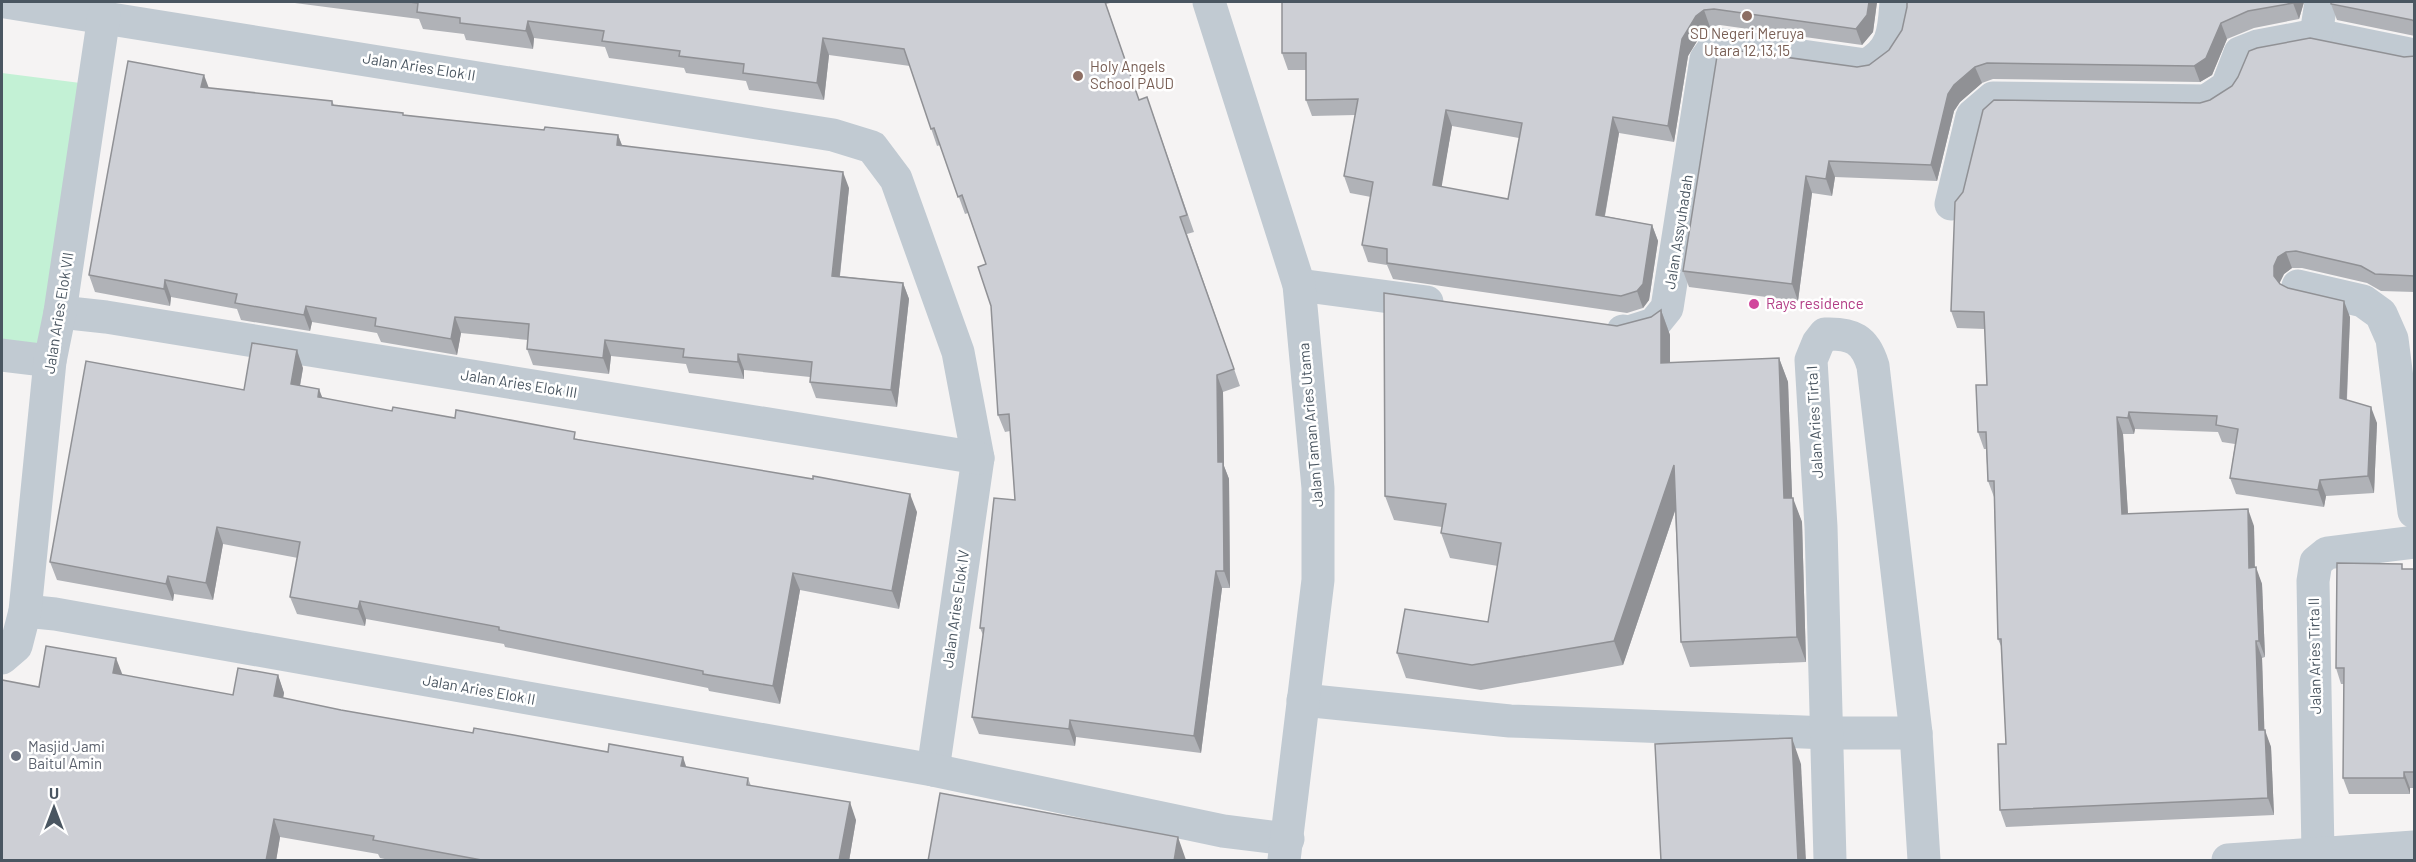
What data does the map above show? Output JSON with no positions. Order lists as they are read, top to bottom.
{
  "streets": {
    "street": [
      "Jalan Aries Elok II",
      "Jalan Assyuhadah",
      "Jalan Aries Elok VII",
      "Jalan Aries Elok III",
      "Jalan Aries Tirta I",
      "Jalan Taman Aries Utama",
      "Jalan Aries Elok IV",
      "Jalan Aries Tirta II"
    ]
  },
  "crossings": [
    ["Jalan Aries Elok II", "Jalan Aries Elok VII"],
    ["Jalan Aries Elok II", "Jalan Aries Elok IV"],
    ["Jalan Aries Elok VII", "Jalan Aries Elok III"],
    ["Jalan Aries Elok III", "Jalan Aries Elok IV"]
  ],
  "places": [
    "SD Negeri Meruya Utara 12,13,15",
    "Holy Angels School PAUD",
    "Rays residence",
    "Masjid Jami Baitul Amin"
  ],
  "north": "top"
}
